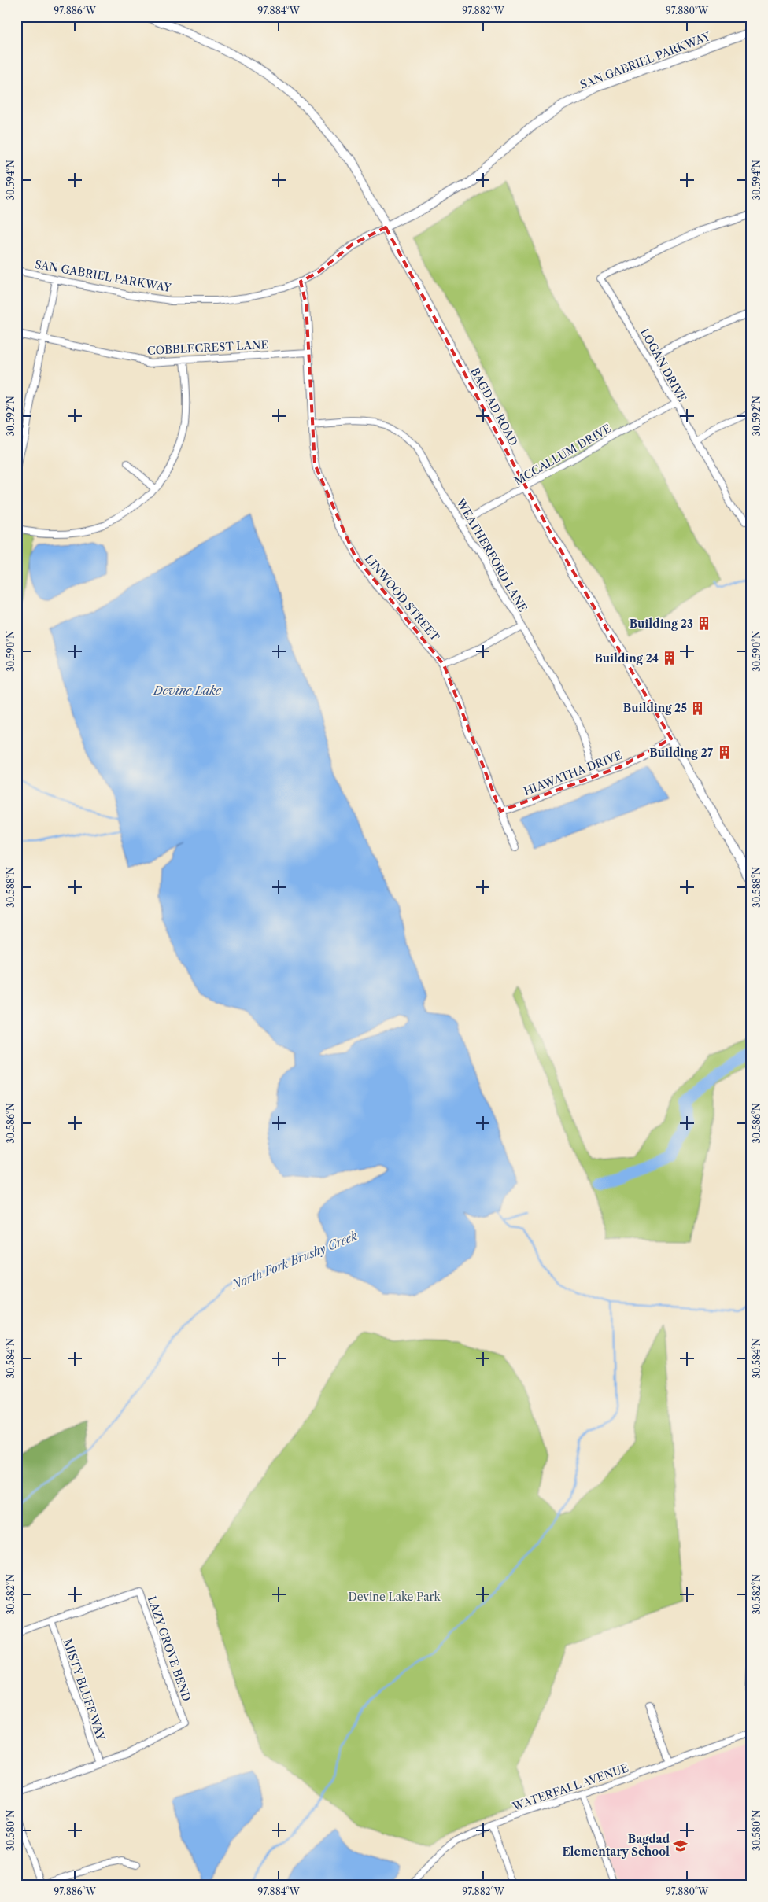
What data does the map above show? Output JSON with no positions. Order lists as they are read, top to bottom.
{
  "streets": {
    "street": [
      "SAN GABRIEL PARKWAY",
      "COBBLECREST LANE",
      "LOGAN DRIVE",
      "BAGDAD ROAD",
      "MCCALLUM DRIVE",
      "WEATHERFORD LANE",
      "LINWOOD STREET",
      "HIAWATHA DRIVE",
      "LAZY GROVE BEND",
      "MISTY BLUFF WAY",
      "WATERFALL AVENUE"
    ]
  },
  "crossings": [
    ["SAN GABRIEL PARKWAY", "BAGDAD ROAD"],
    ["SAN GABRIEL PARKWAY", "LINWOOD STREET"],
    ["COBBLECREST LANE", "LINWOOD STREET"],
    ["LOGAN DRIVE", "MCCALLUM DRIVE"],
    ["BAGDAD ROAD", "MCCALLUM DRIVE"],
    ["BAGDAD ROAD", "HIAWATHA DRIVE"],
    ["MCCALLUM DRIVE", "WEATHERFORD LANE"],
    ["WEATHERFORD LANE", "LINWOOD STREET"],
    ["WEATHERFORD LANE", "HIAWATHA DRIVE"],
    ["LINWOOD STREET", "HIAWATHA DRIVE"],
    ["LAZY GROVE BEND", "MISTY BLUFF WAY"]
  ],
  "water": ["Devine Lake", "North Fork Brushy Creek"],
  "parks": ["Devine Lake Park"],
  "places": {
    "building": [
      "Building 23",
      "Building 24",
      "Building 25",
      "Building 27"
    ],
    "school or university": ["Bagdad Elementary School"]
  },
  "coordinates": [
    "97.886°W",
    "97.884°W",
    "97.882°W",
    "97.880°W",
    "30.594°N",
    "30.592°N",
    "30.590°N",
    "30.588°N",
    "30.586°N",
    "30.584°N",
    "30.582°N",
    "30.580°N"
  ]
}
